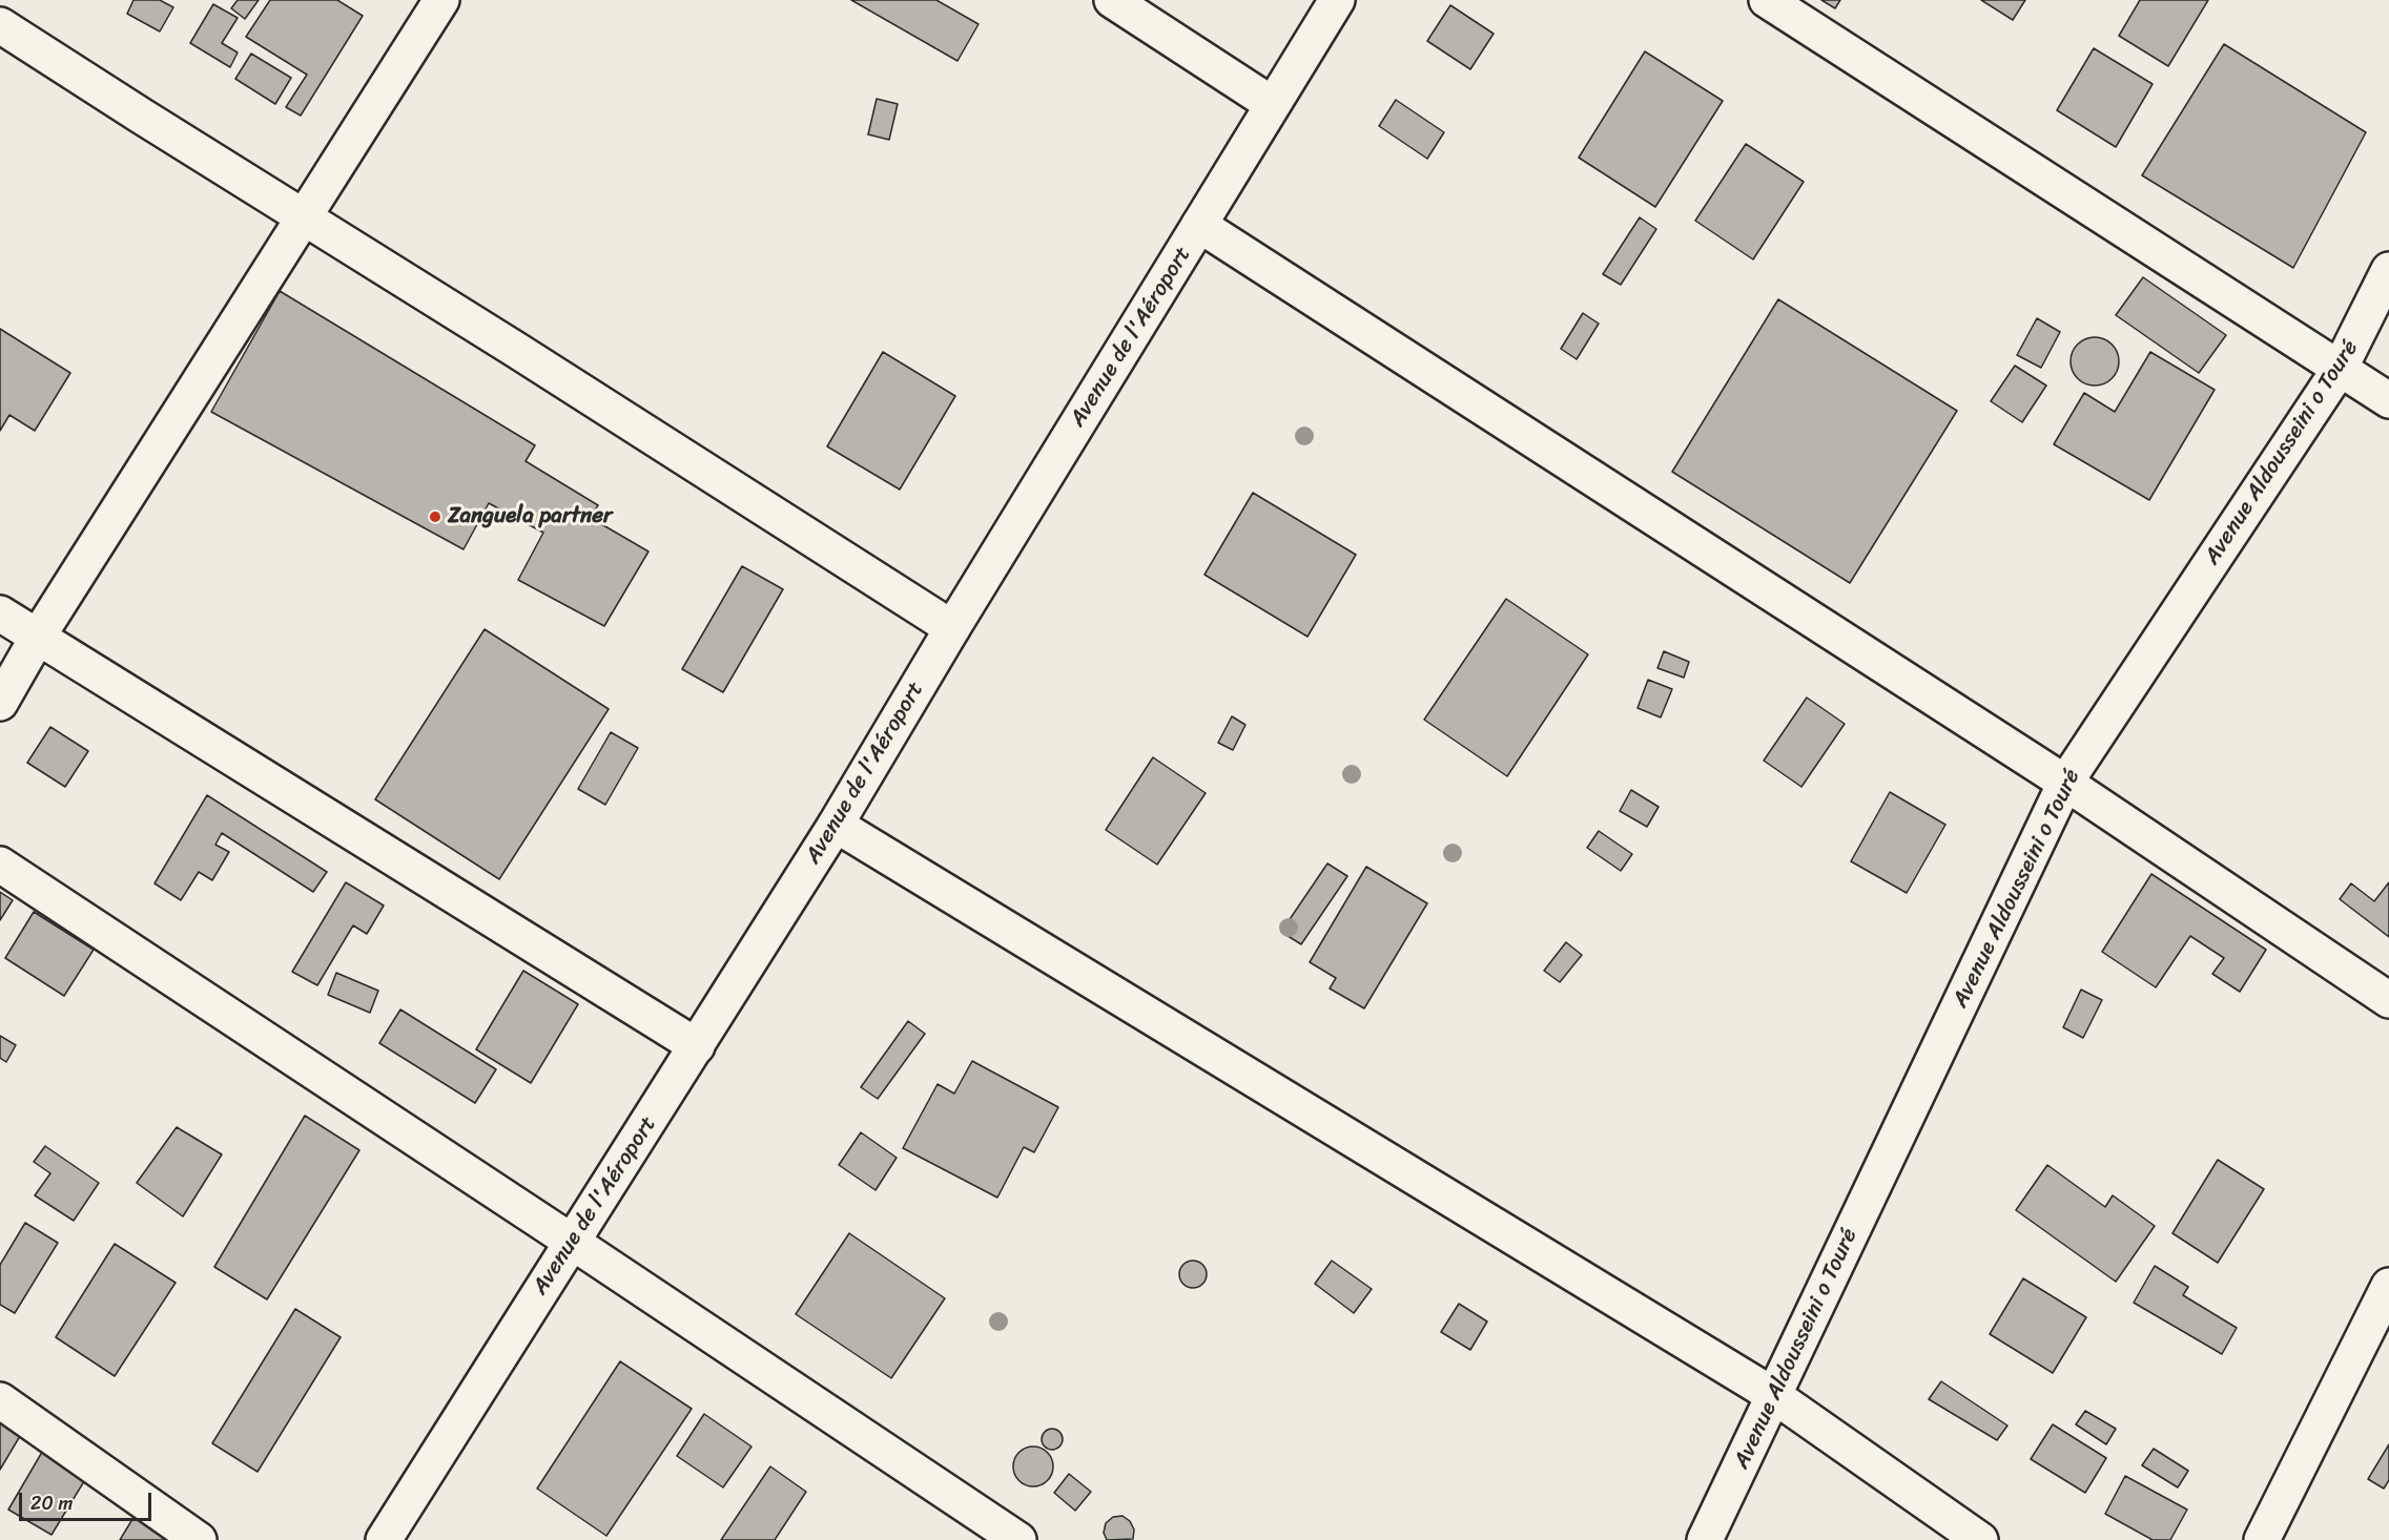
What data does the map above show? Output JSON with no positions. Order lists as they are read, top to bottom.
{
  "streets": {
    "street": ["Avenue de l'Aéroport", "Avenue Aldousseini o Touré"]
  },
  "places": ["Zanguela partner"],
  "scale_bar": "20 m"
}
